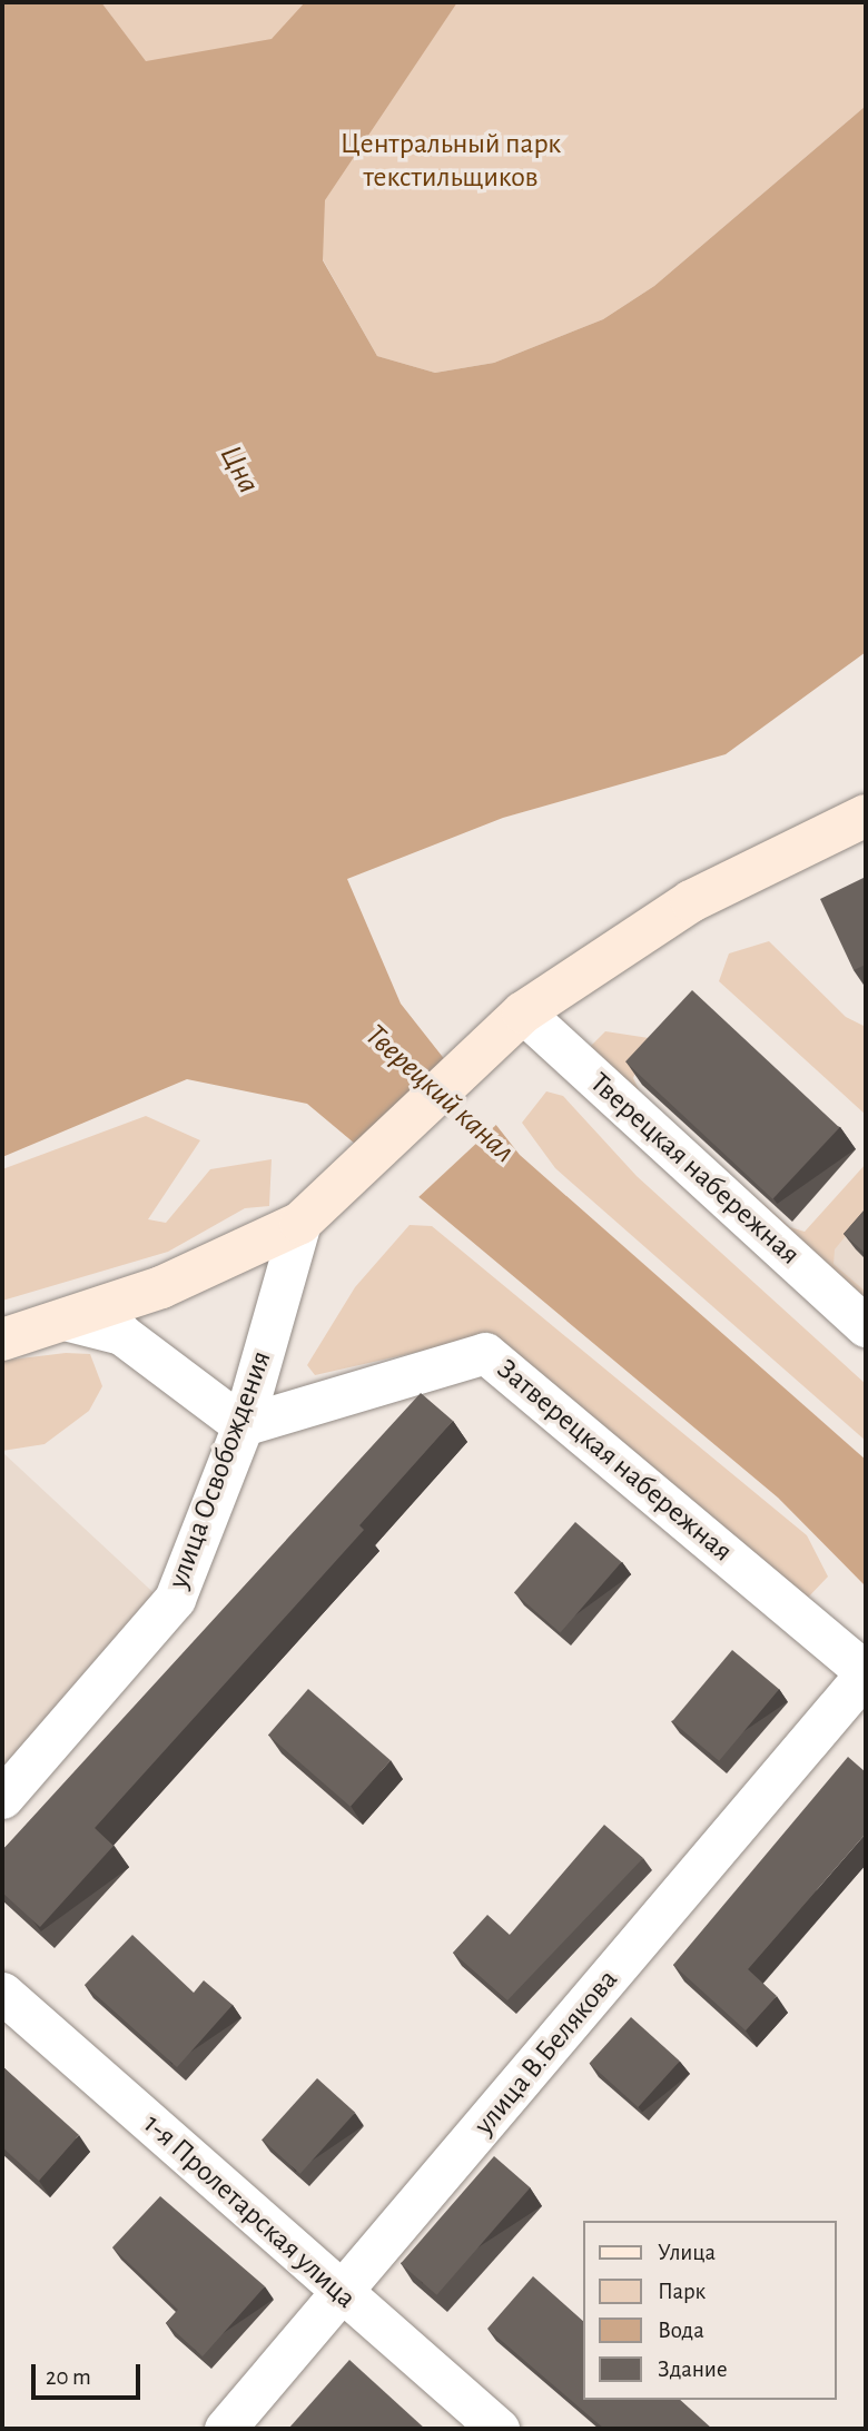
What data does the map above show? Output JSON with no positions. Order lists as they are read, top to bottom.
{
  "streets": {
    "street": [
      "Тверецкая набережная",
      "Затверецкая набережная",
      "улица Освобождения",
      "улица В.Белякова",
      "1-я Пролетарская улица"
    ]
  },
  "crossings": [
    ["Затверецкая набережная", "улица Освобождения"],
    ["Затверецкая набережная", "улица В.Белякова"],
    ["улица В.Белякова", "1-я Пролетарская улица"]
  ],
  "water": ["Цна", "Тверецкий канал"],
  "parks": ["Центральный парк текстильщиков"],
  "legend": [
    "Улица",
    "Парк",
    "Вода",
    "Здание"
  ],
  "scale_bar": "20 m"
}
